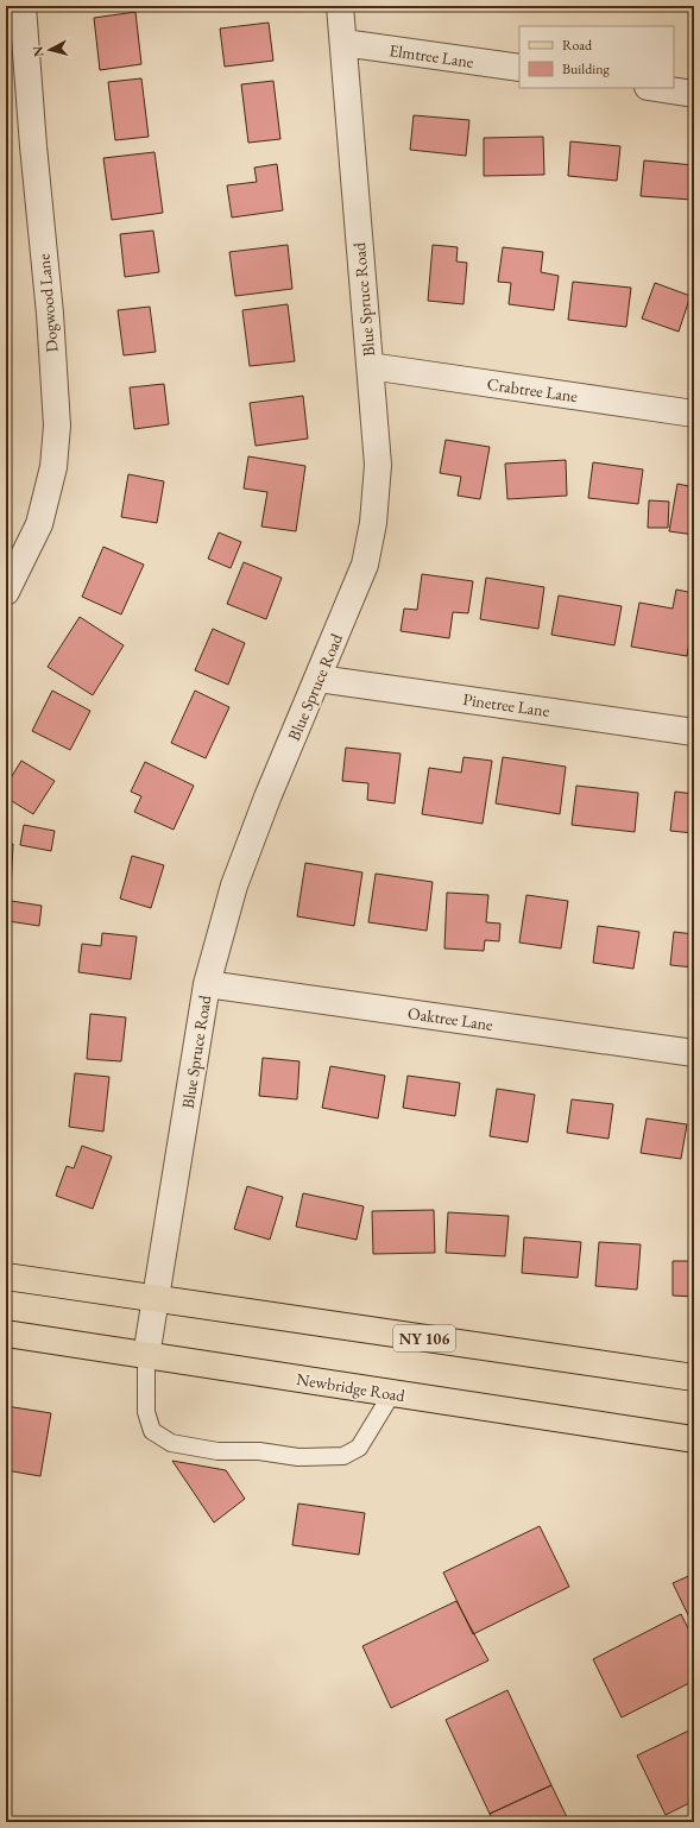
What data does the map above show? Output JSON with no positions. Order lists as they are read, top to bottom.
{
  "streets": {
    "main road": ["NY 106", "Newbridge Road"],
    "street": [
      "Elmtree Lane",
      "Blue Spruce Road",
      "Dogwood Lane",
      "Crabtree Lane",
      "Pinetree Lane",
      "Oaktree Lane"
    ]
  },
  "crossings": [
    ["Elmtree Lane", "Blue Spruce Road"],
    ["Blue Spruce Road", "Crabtree Lane"],
    ["Blue Spruce Road", "Pinetree Lane"],
    ["Blue Spruce Road", "Oaktree Lane"],
    ["Blue Spruce Road", "NY 106"],
    ["Blue Spruce Road", "Newbridge Road"]
  ],
  "legend": ["Road", "Building"],
  "north": "left"
}
